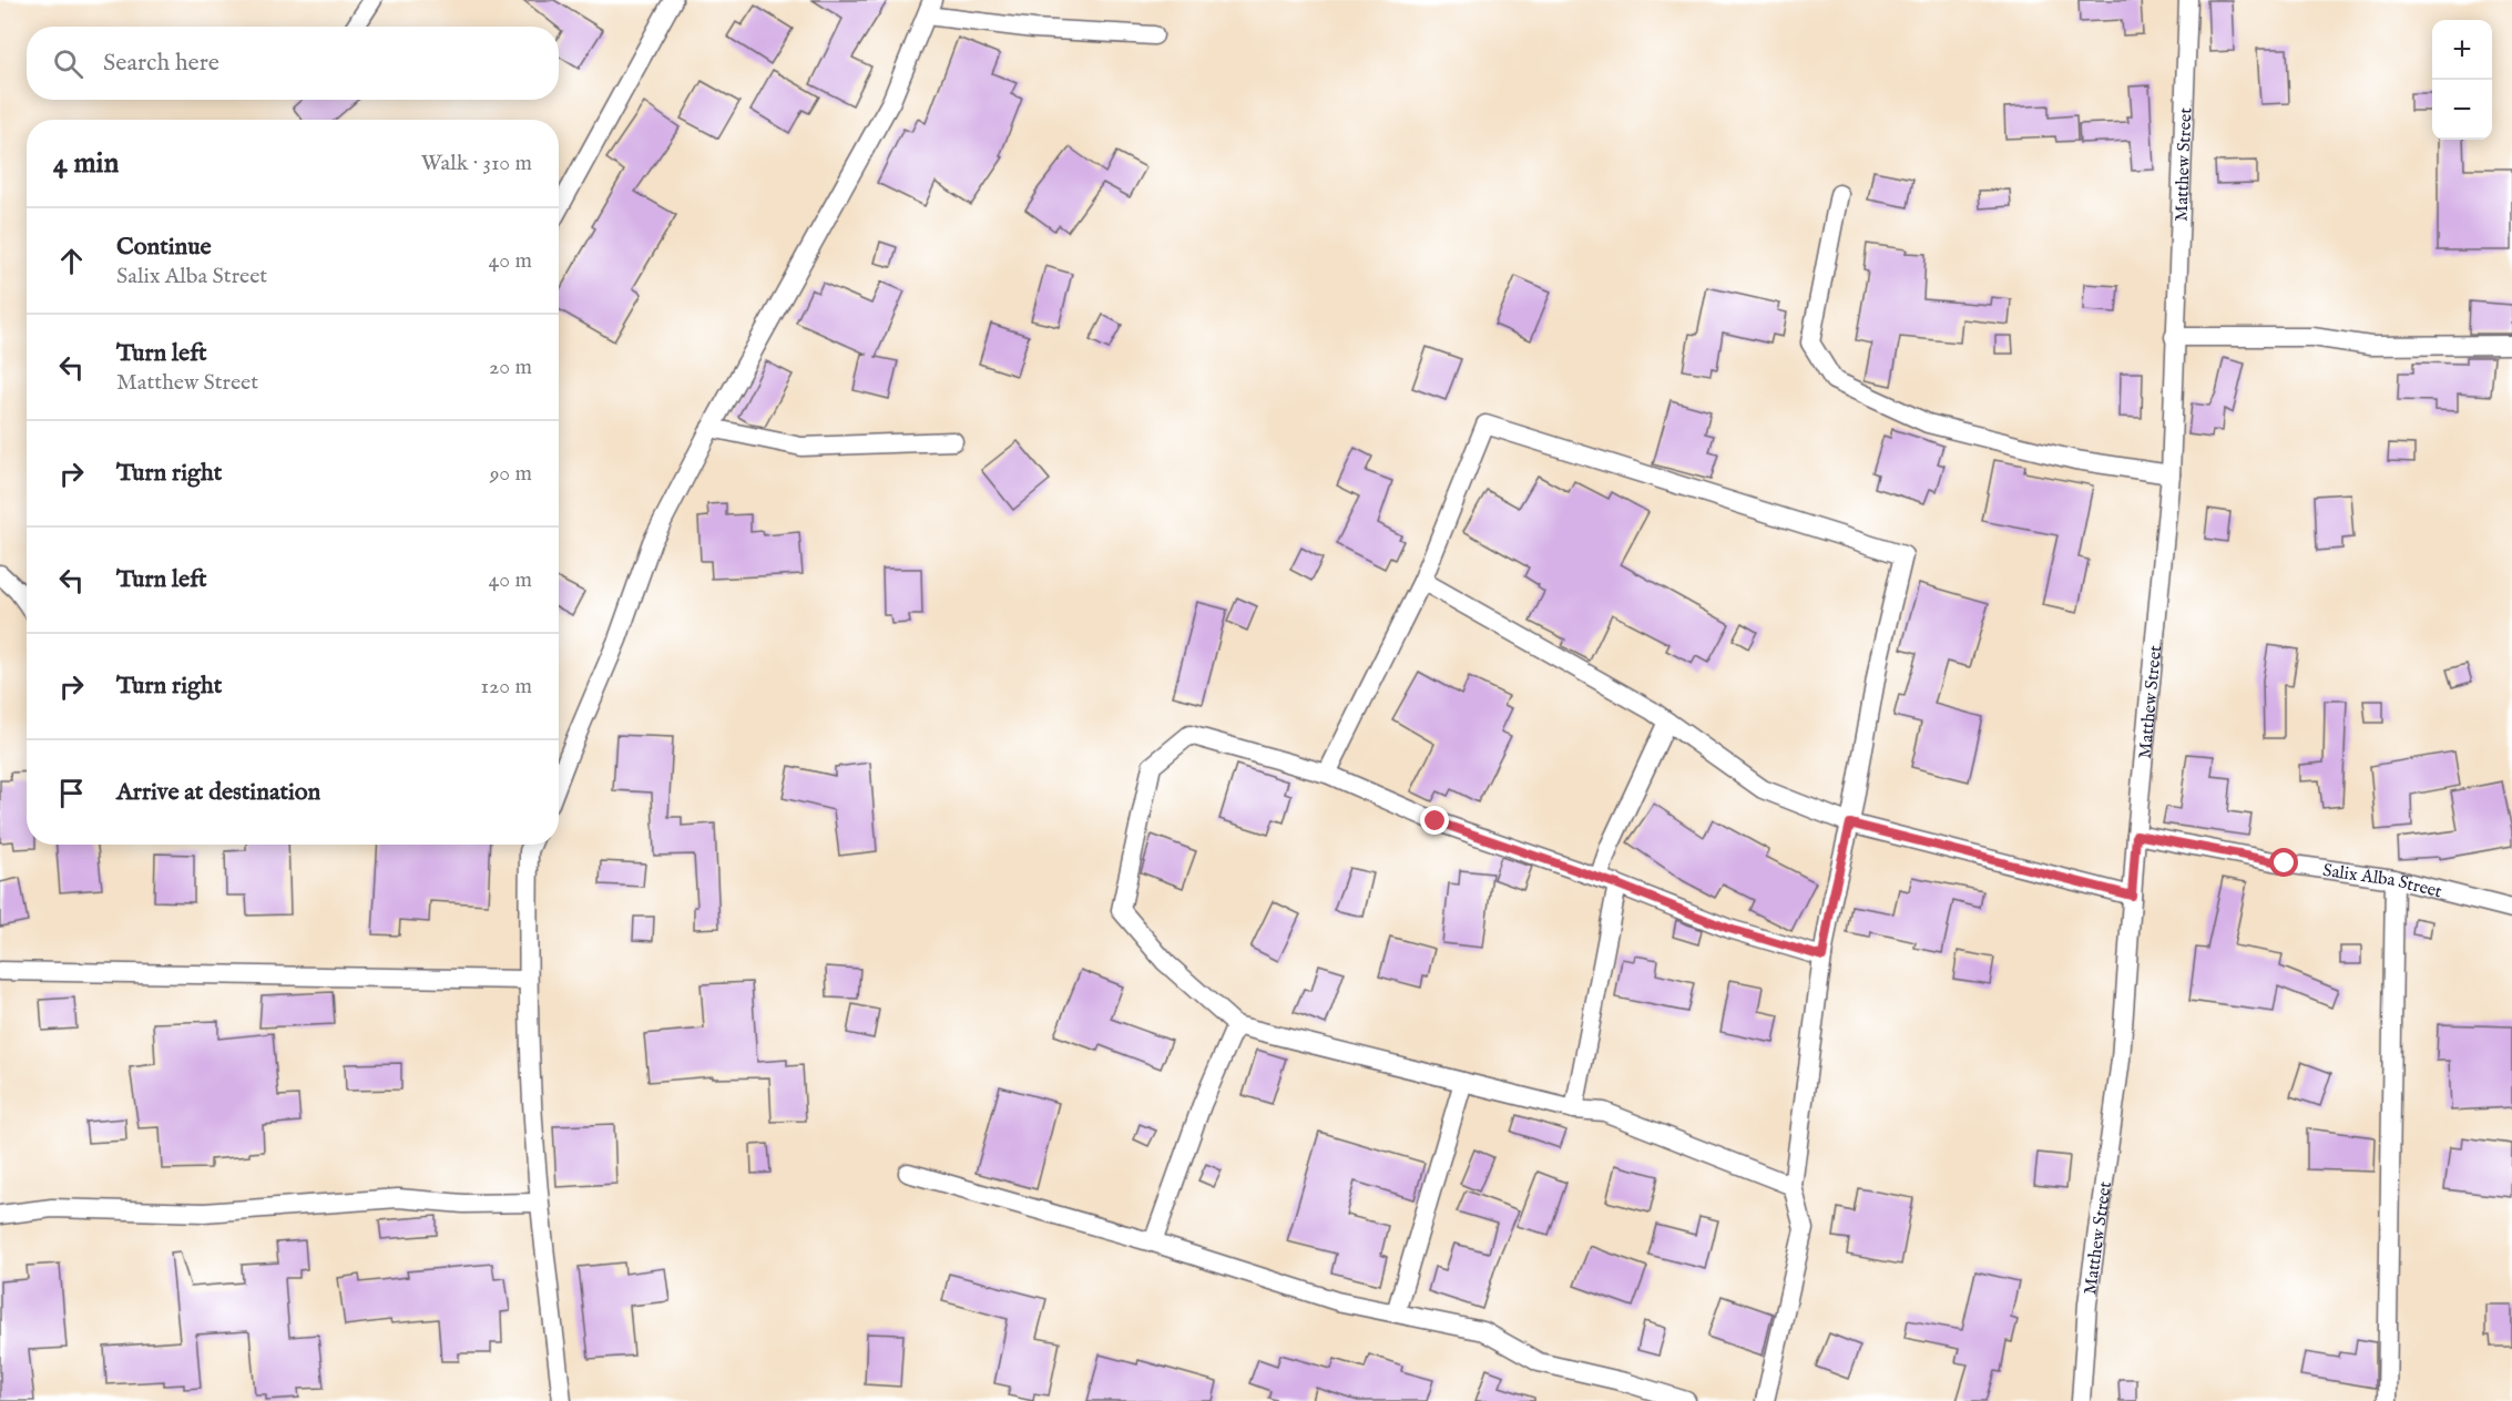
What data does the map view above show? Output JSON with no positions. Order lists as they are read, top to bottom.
{
  "streets": {
    "street": ["Matthew Street", "Salix Alba Street"]
  },
  "crossings": [
    ["Matthew Street", "Salix Alba Street"]
  ],
  "page": {
    "map_buttons": ["+", "−"],
    "search": "Search here",
    "heading": ["4 min", "Walk · 310 m"],
    "list": [
      ["Continue", "Salix Alba Street", "40 m"],
      ["Turn left", "Matthew Street", "20 m"],
      ["Turn right", "90 m"],
      ["Turn left", "40 m"],
      ["Turn right", "120 m"],
      "Arrive at destination"
    ]
  }
}
